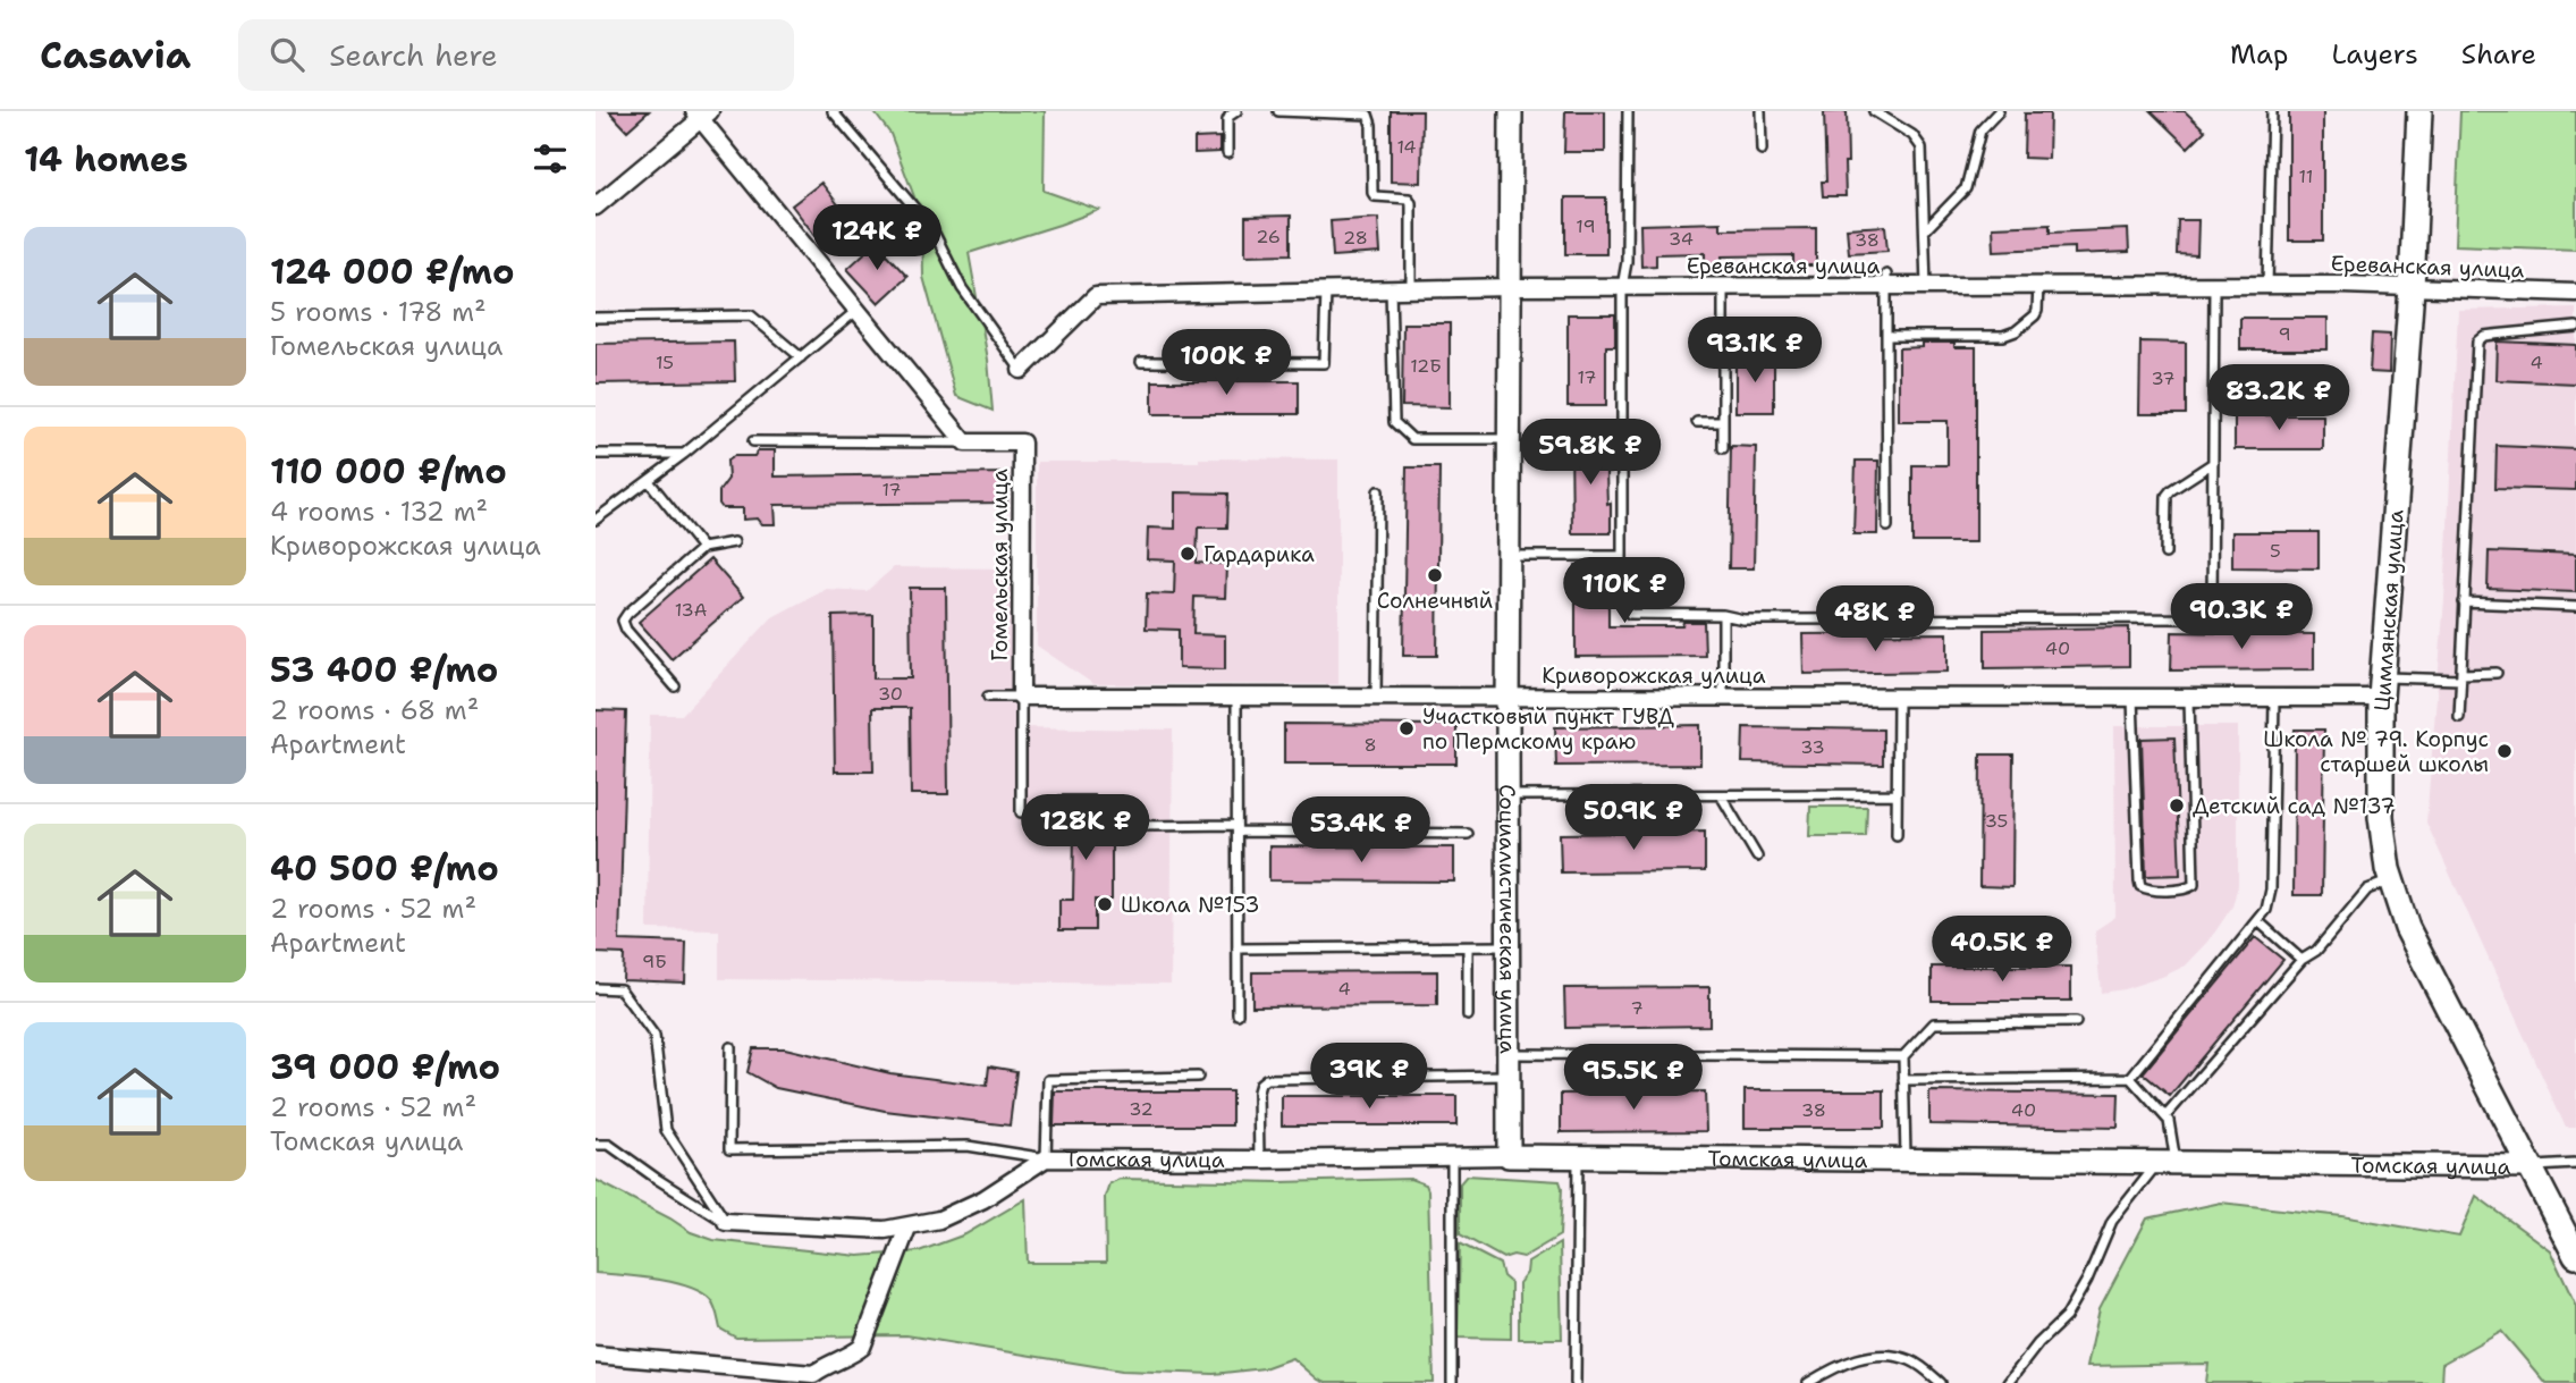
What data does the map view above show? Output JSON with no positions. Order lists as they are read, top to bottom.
{
  "streets": {
    "main road": ["Цимлянская улица"],
    "street": [
      "Ереванская улица",
      "Гомельская улица",
      "Криворожская улица",
      "Социалистическая улица",
      "Томская улица"
    ]
  },
  "crossings": [
    ["Ереванская улица", "Цимлянская улица"],
    ["Ереванская улица", "Социалистическая улица"],
    ["Гомельская улица", "Криворожская улица"],
    ["Цимлянская улица", "Криворожская улица"],
    ["Цимлянская улица", "Томская улица"],
    ["Криворожская улица", "Социалистическая улица"],
    ["Социалистическая улица", "Томская улица"]
  ],
  "places": [
    "Гардарика",
    "Солнечный",
    "Участковый пункт ГУВД по Пермскому краю",
    "Школа № 79. Корпус старшей школы",
    "Детский сад №137",
    "Школа №153"
  ],
  "house_numbers": [
    "14",
    "11",
    "19",
    "26",
    "28",
    "34",
    "38",
    "9",
    "15",
    "4",
    "12Б",
    "17",
    "37",
    "17",
    "5",
    "13А",
    "40",
    "30",
    "8",
    "33",
    "35",
    "9Б",
    "4",
    "7",
    "32",
    "38",
    "40"
  ],
  "page": {
    "header": "Casavia",
    "search": "Search here",
    "nav": ["Map", "Layers", "Share"],
    "heading": "14 homes",
    "price": [
      "124K ₽",
      "93.1K ₽",
      "100K ₽",
      "83.2K ₽",
      "59.8K ₽",
      "110K ₽",
      "90.3K ₽",
      "48K ₽",
      "50.9K ₽",
      "128K ₽",
      "53.4K ₽",
      "40.5K ₽",
      "39K ₽",
      "95.5K ₽"
    ],
    "list": [
      {
        "name": "124 000 ₽/mo",
        "note": "5 rooms · 178 m² · Гомельская улица"
      },
      {
        "name": "110 000 ₽/mo",
        "note": "4 rooms · 132 m² · Криворожская улица"
      },
      {
        "name": "53 400 ₽/mo",
        "note": "2 rooms · 68 m² · Apartment"
      },
      {
        "name": "40 500 ₽/mo",
        "note": "2 rooms · 52 m² · Apartment"
      },
      {
        "name": "39 000 ₽/mo",
        "note": "2 rooms · 52 m² · Томская улица"
      }
    ]
  }
}
